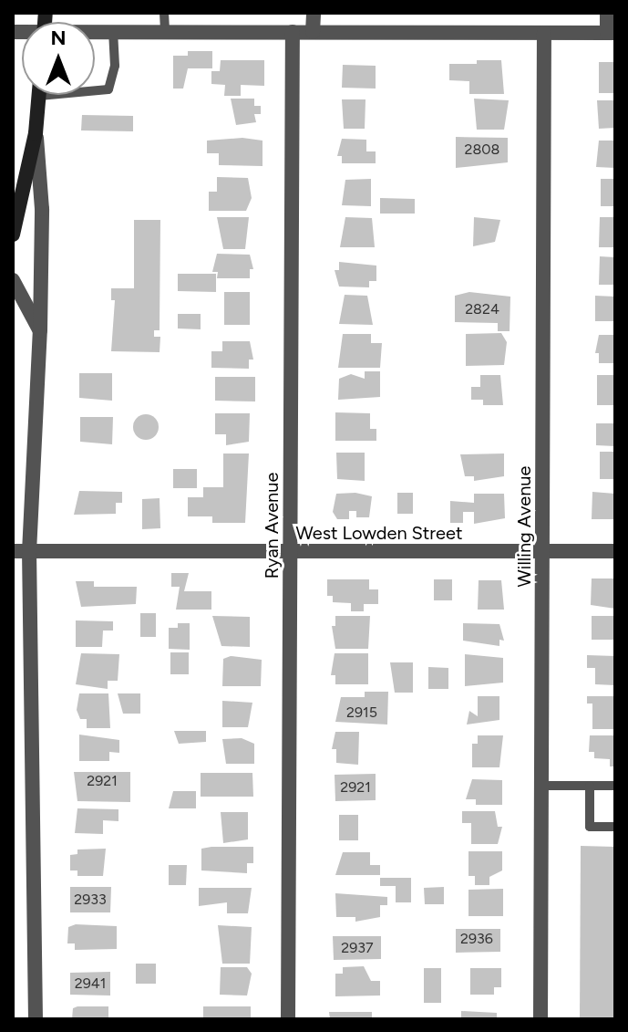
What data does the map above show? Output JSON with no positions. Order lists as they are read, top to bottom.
{
  "streets": {
    "street": ["Ryan Avenue", "Willing Avenue", "West Lowden Street"]
  },
  "crossings": [
    ["Ryan Avenue", "West Lowden Street"],
    ["Willing Avenue", "West Lowden Street"]
  ],
  "house_numbers": [
    "2808",
    "2824",
    "2915",
    "2921",
    "2921",
    "2933",
    "2936",
    "2937",
    "2941"
  ],
  "north": "top"
}
